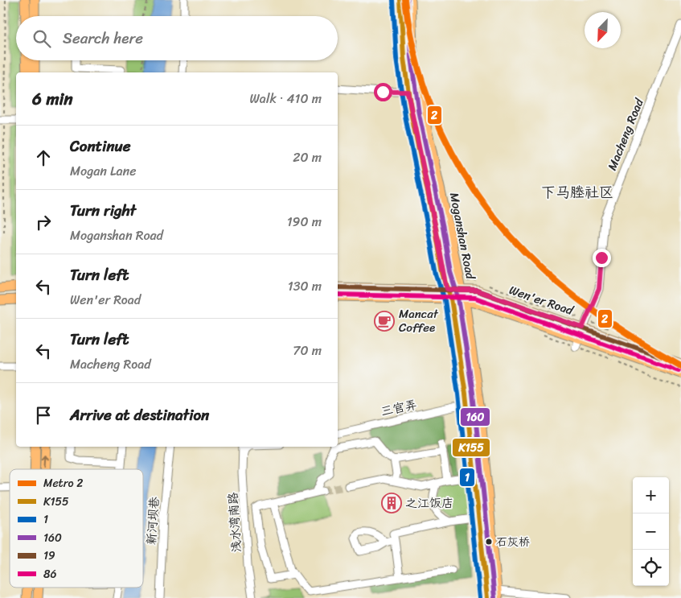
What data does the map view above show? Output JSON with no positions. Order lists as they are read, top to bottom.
{
  "streets": {
    "main road": ["Moganshan Road", "Wen'er Road"],
    "street": [
      "Macheng Road",
      "三官弄",
      "新河坝巷",
      "浅水湾南路"
    ]
  },
  "crossings": [
    ["Macheng Road", "Wen'er Road"],
    ["Moganshan Road", "Wen'er Road"],
    ["Moganshan Road", "三官弄"]
  ],
  "districts": ["下马塍社区"],
  "places": {
    "cafe": ["Mancat Coffee"],
    "building": ["之江饭店"],
    "other": ["石灰桥"]
  },
  "lines": [
    "metro line 2",
    "transit line K155",
    "transit line 1",
    "transit line 160",
    "transit line 19",
    "transit line 86"
  ],
  "legend": [
    "Metro 2",
    "K155",
    "1",
    "160",
    "19",
    "86"
  ],
  "north": "bottom left",
  "page": {
    "search": "Search here",
    "heading": ["6 min", "Walk · 410 m"],
    "list": [
      ["Continue", "Mogan Lane", "20 m"],
      ["Turn right", "Moganshan Road", "190 m"],
      ["Turn left", "Wen'er Road", "130 m"],
      ["Turn left", "Macheng Road", "70 m"],
      "Arrive at destination"
    ],
    "map_buttons": ["+", "−"]
  }
}
